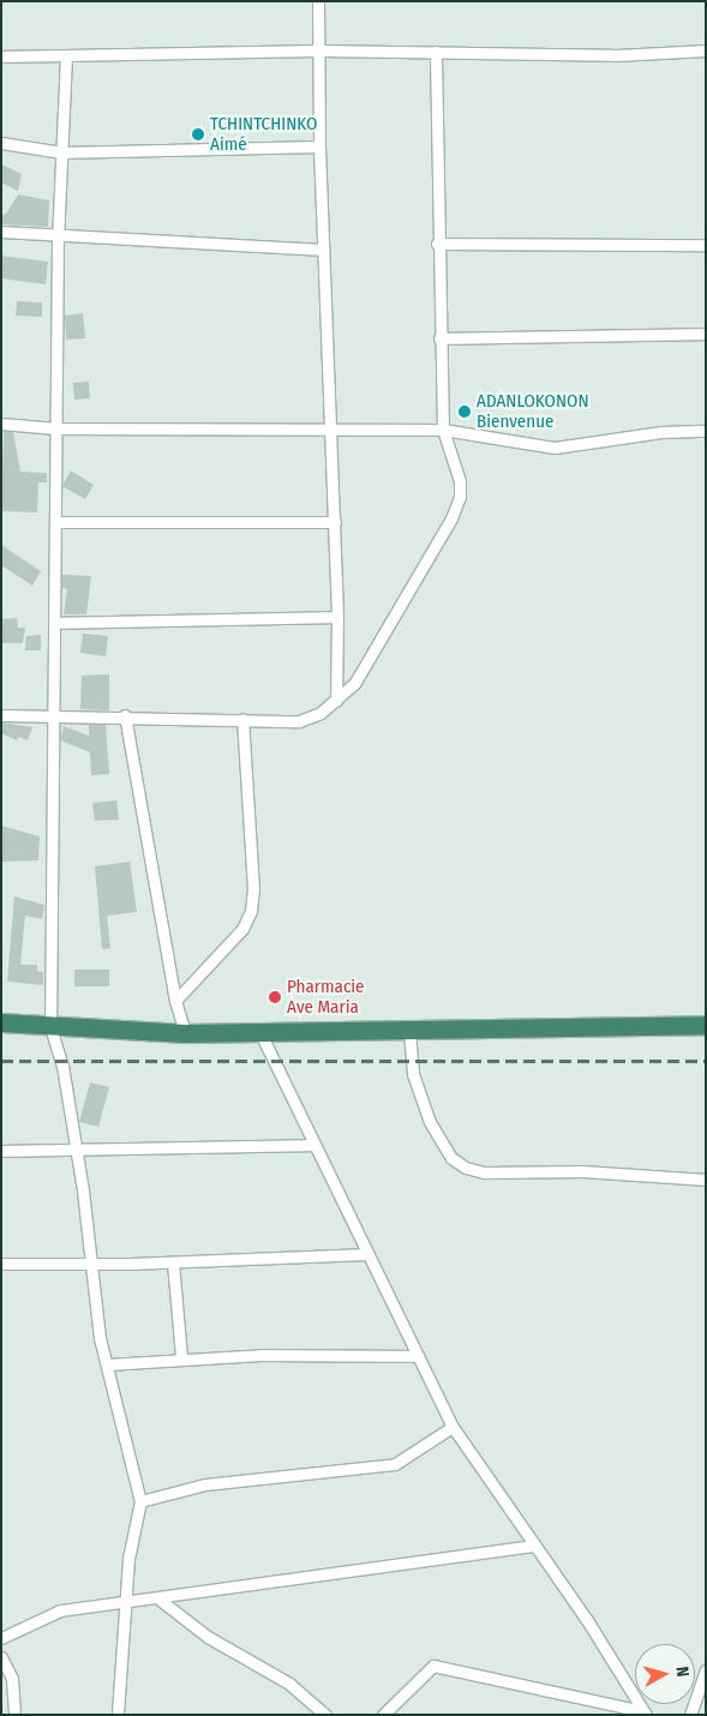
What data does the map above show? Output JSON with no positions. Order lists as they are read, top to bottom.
{
  "places": ["TCHINTCHINKO Aimé", "ADANLOKONON Bienvenue", "Pharmacie Ave Maria"],
  "north": "right"
}
